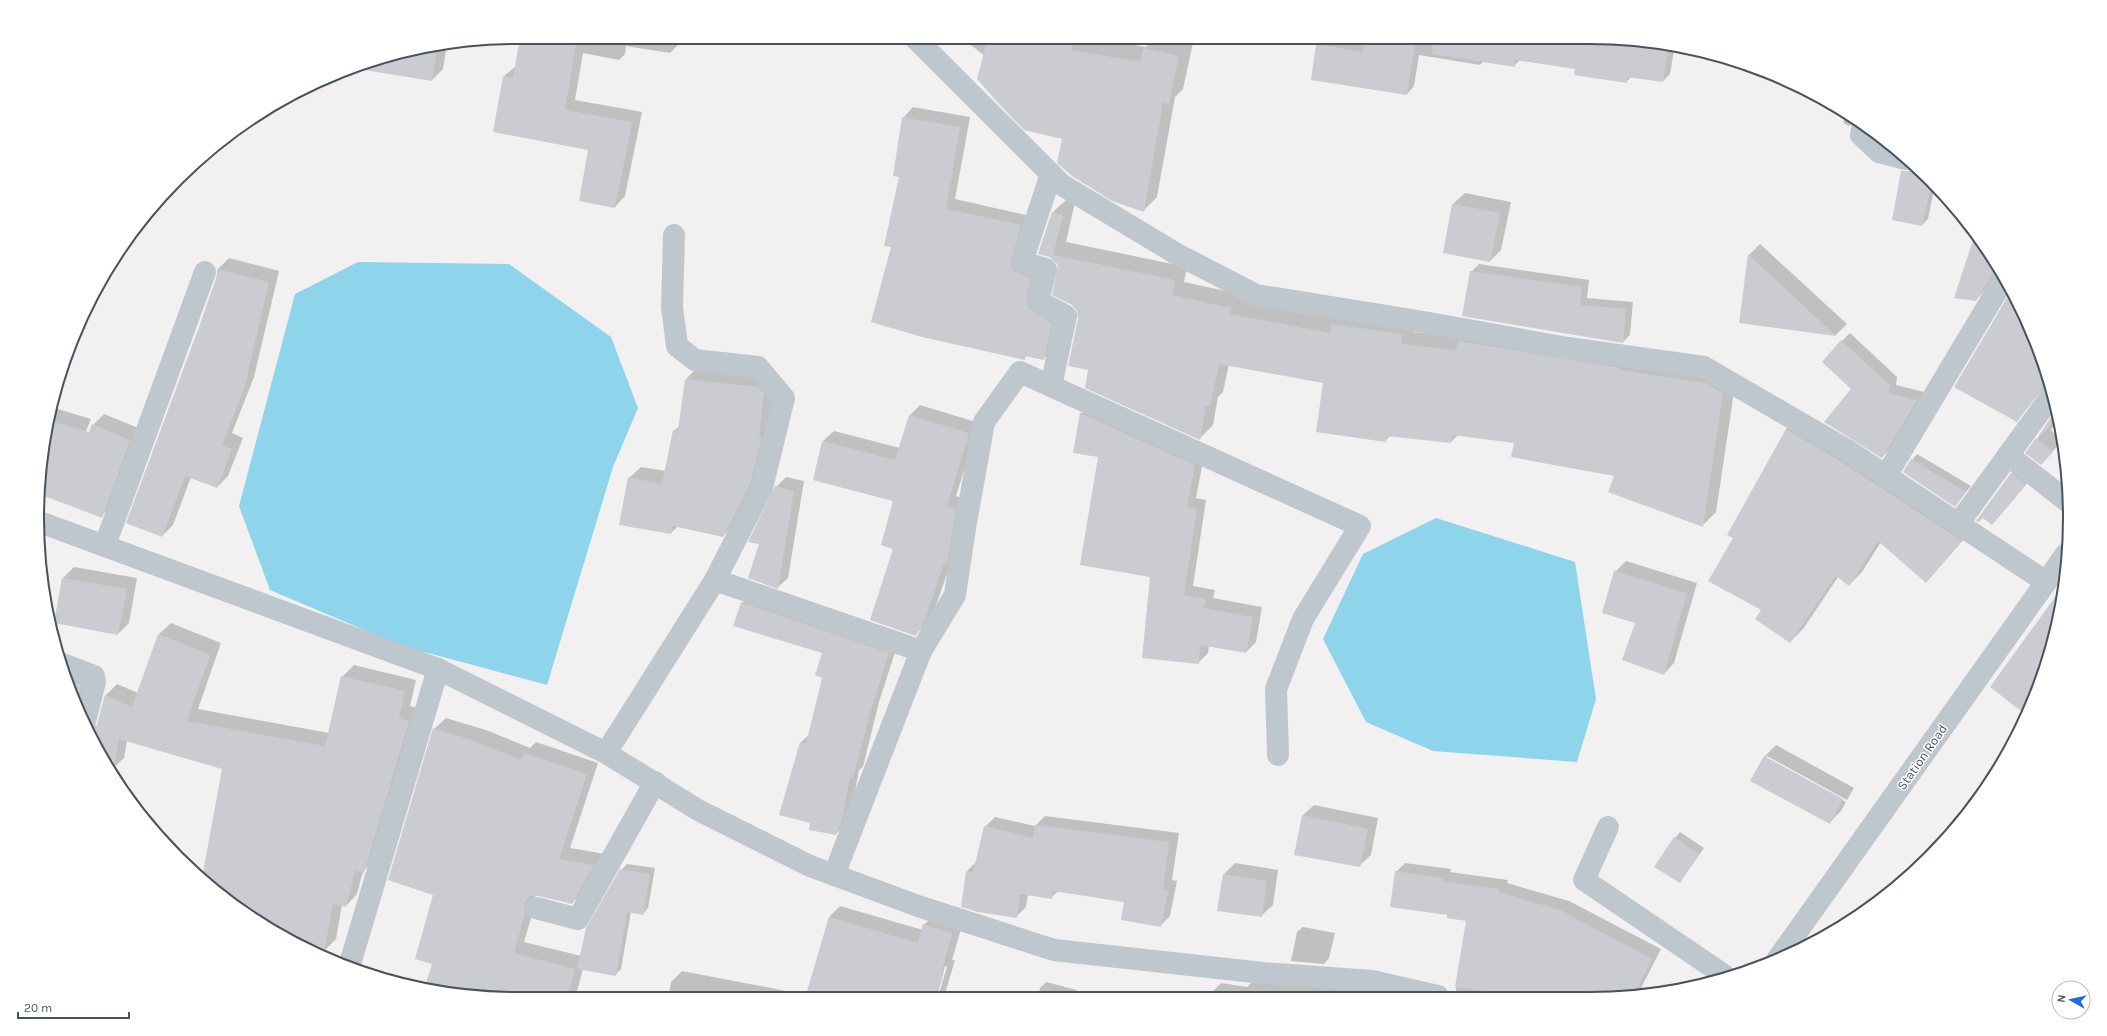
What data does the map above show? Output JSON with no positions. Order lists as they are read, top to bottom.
{
  "streets": {
    "street": ["Station Road"]
  },
  "scale_bar": "20 m",
  "north": "left"
}
